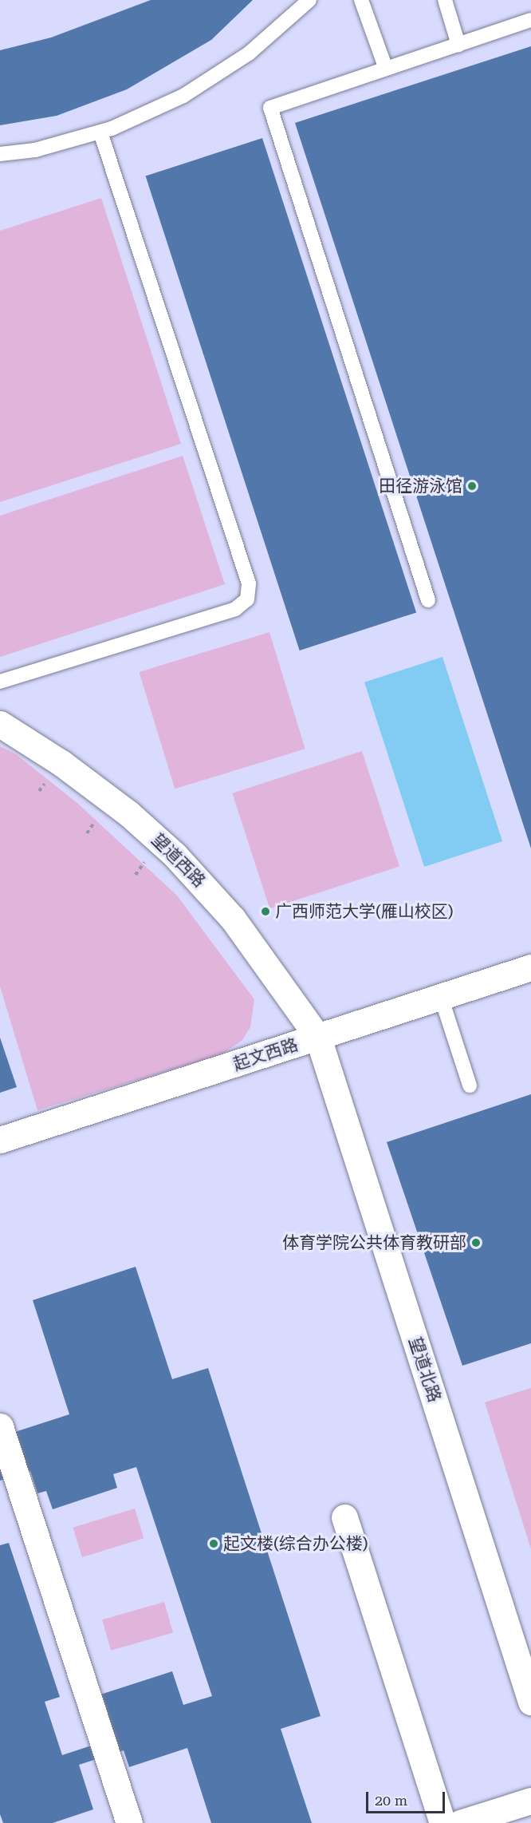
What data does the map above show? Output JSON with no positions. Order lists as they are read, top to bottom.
{
  "streets": {
    "street": ["望道西路", "起文西路", "望道北路"]
  },
  "crossings": [
    ["望道西路", "起文西路"],
    ["望道西路", "望道北路"],
    ["起文西路", "望道北路"]
  ],
  "places": [
    "田径游泳馆",
    "广西师范大学(雁山校区)",
    "体育学院公共体育教研部",
    "起文楼(综合办公楼)"
  ],
  "scale_bar": "20 m"
}
